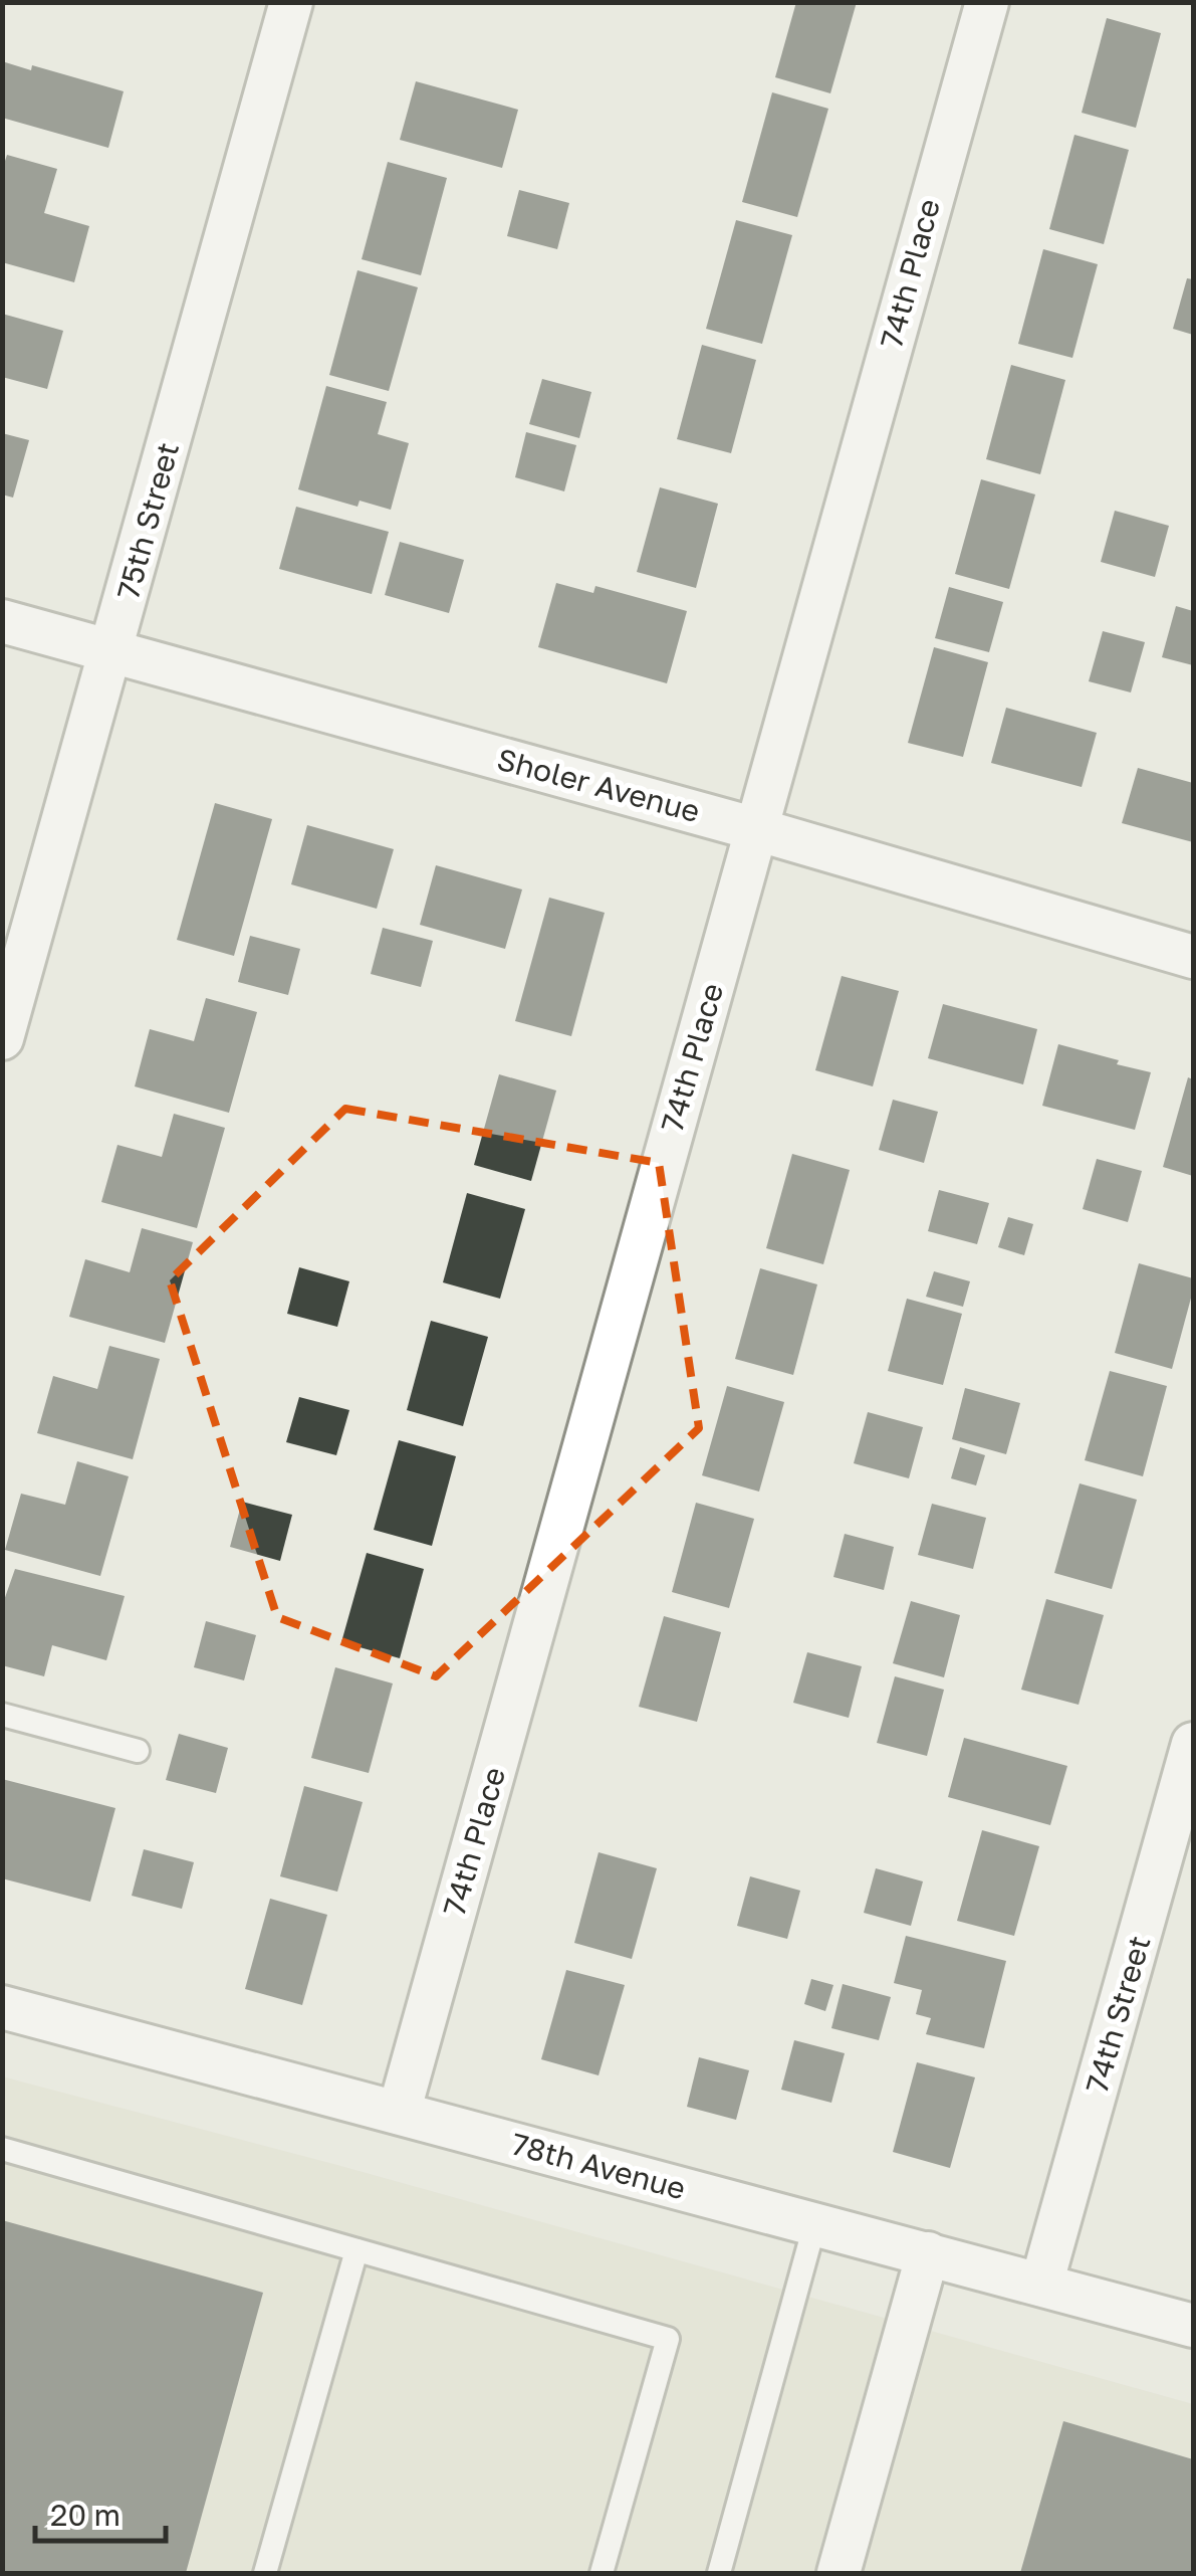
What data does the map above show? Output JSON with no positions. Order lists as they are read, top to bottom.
{
  "streets": {
    "street": [
      "74th Place",
      "75th Street",
      "Sholer Avenue",
      "74th Street",
      "78th Avenue"
    ]
  },
  "crossings": [
    ["74th Place", "Sholer Avenue"],
    ["74th Place", "78th Avenue"],
    ["75th Street", "Sholer Avenue"],
    ["74th Street", "78th Avenue"]
  ],
  "scale_bar": "20 m"
}
